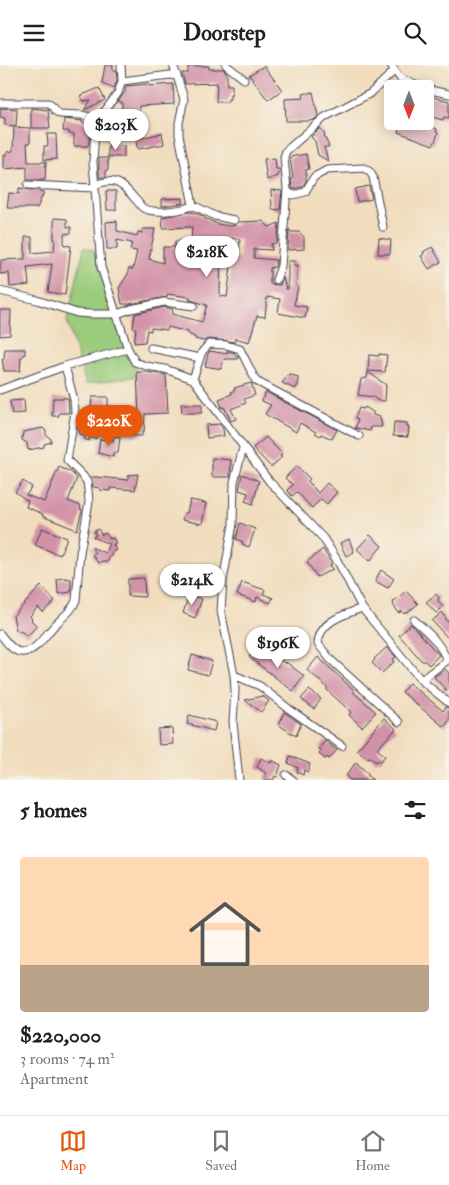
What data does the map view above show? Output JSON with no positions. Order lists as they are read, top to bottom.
{
  "north": "bottom",
  "page": {
    "header": "Doorstep",
    "price": [
      "$203K",
      "$218K",
      "$220K",
      "$214K",
      "$196K"
    ],
    "heading": "5 homes",
    "list": [
      {
        "name": "$220,000",
        "note": "3 rooms · 74 m² · Apartment"
      }
    ],
    "tabs": ["Map", "Saved", "Home"]
  }
}
